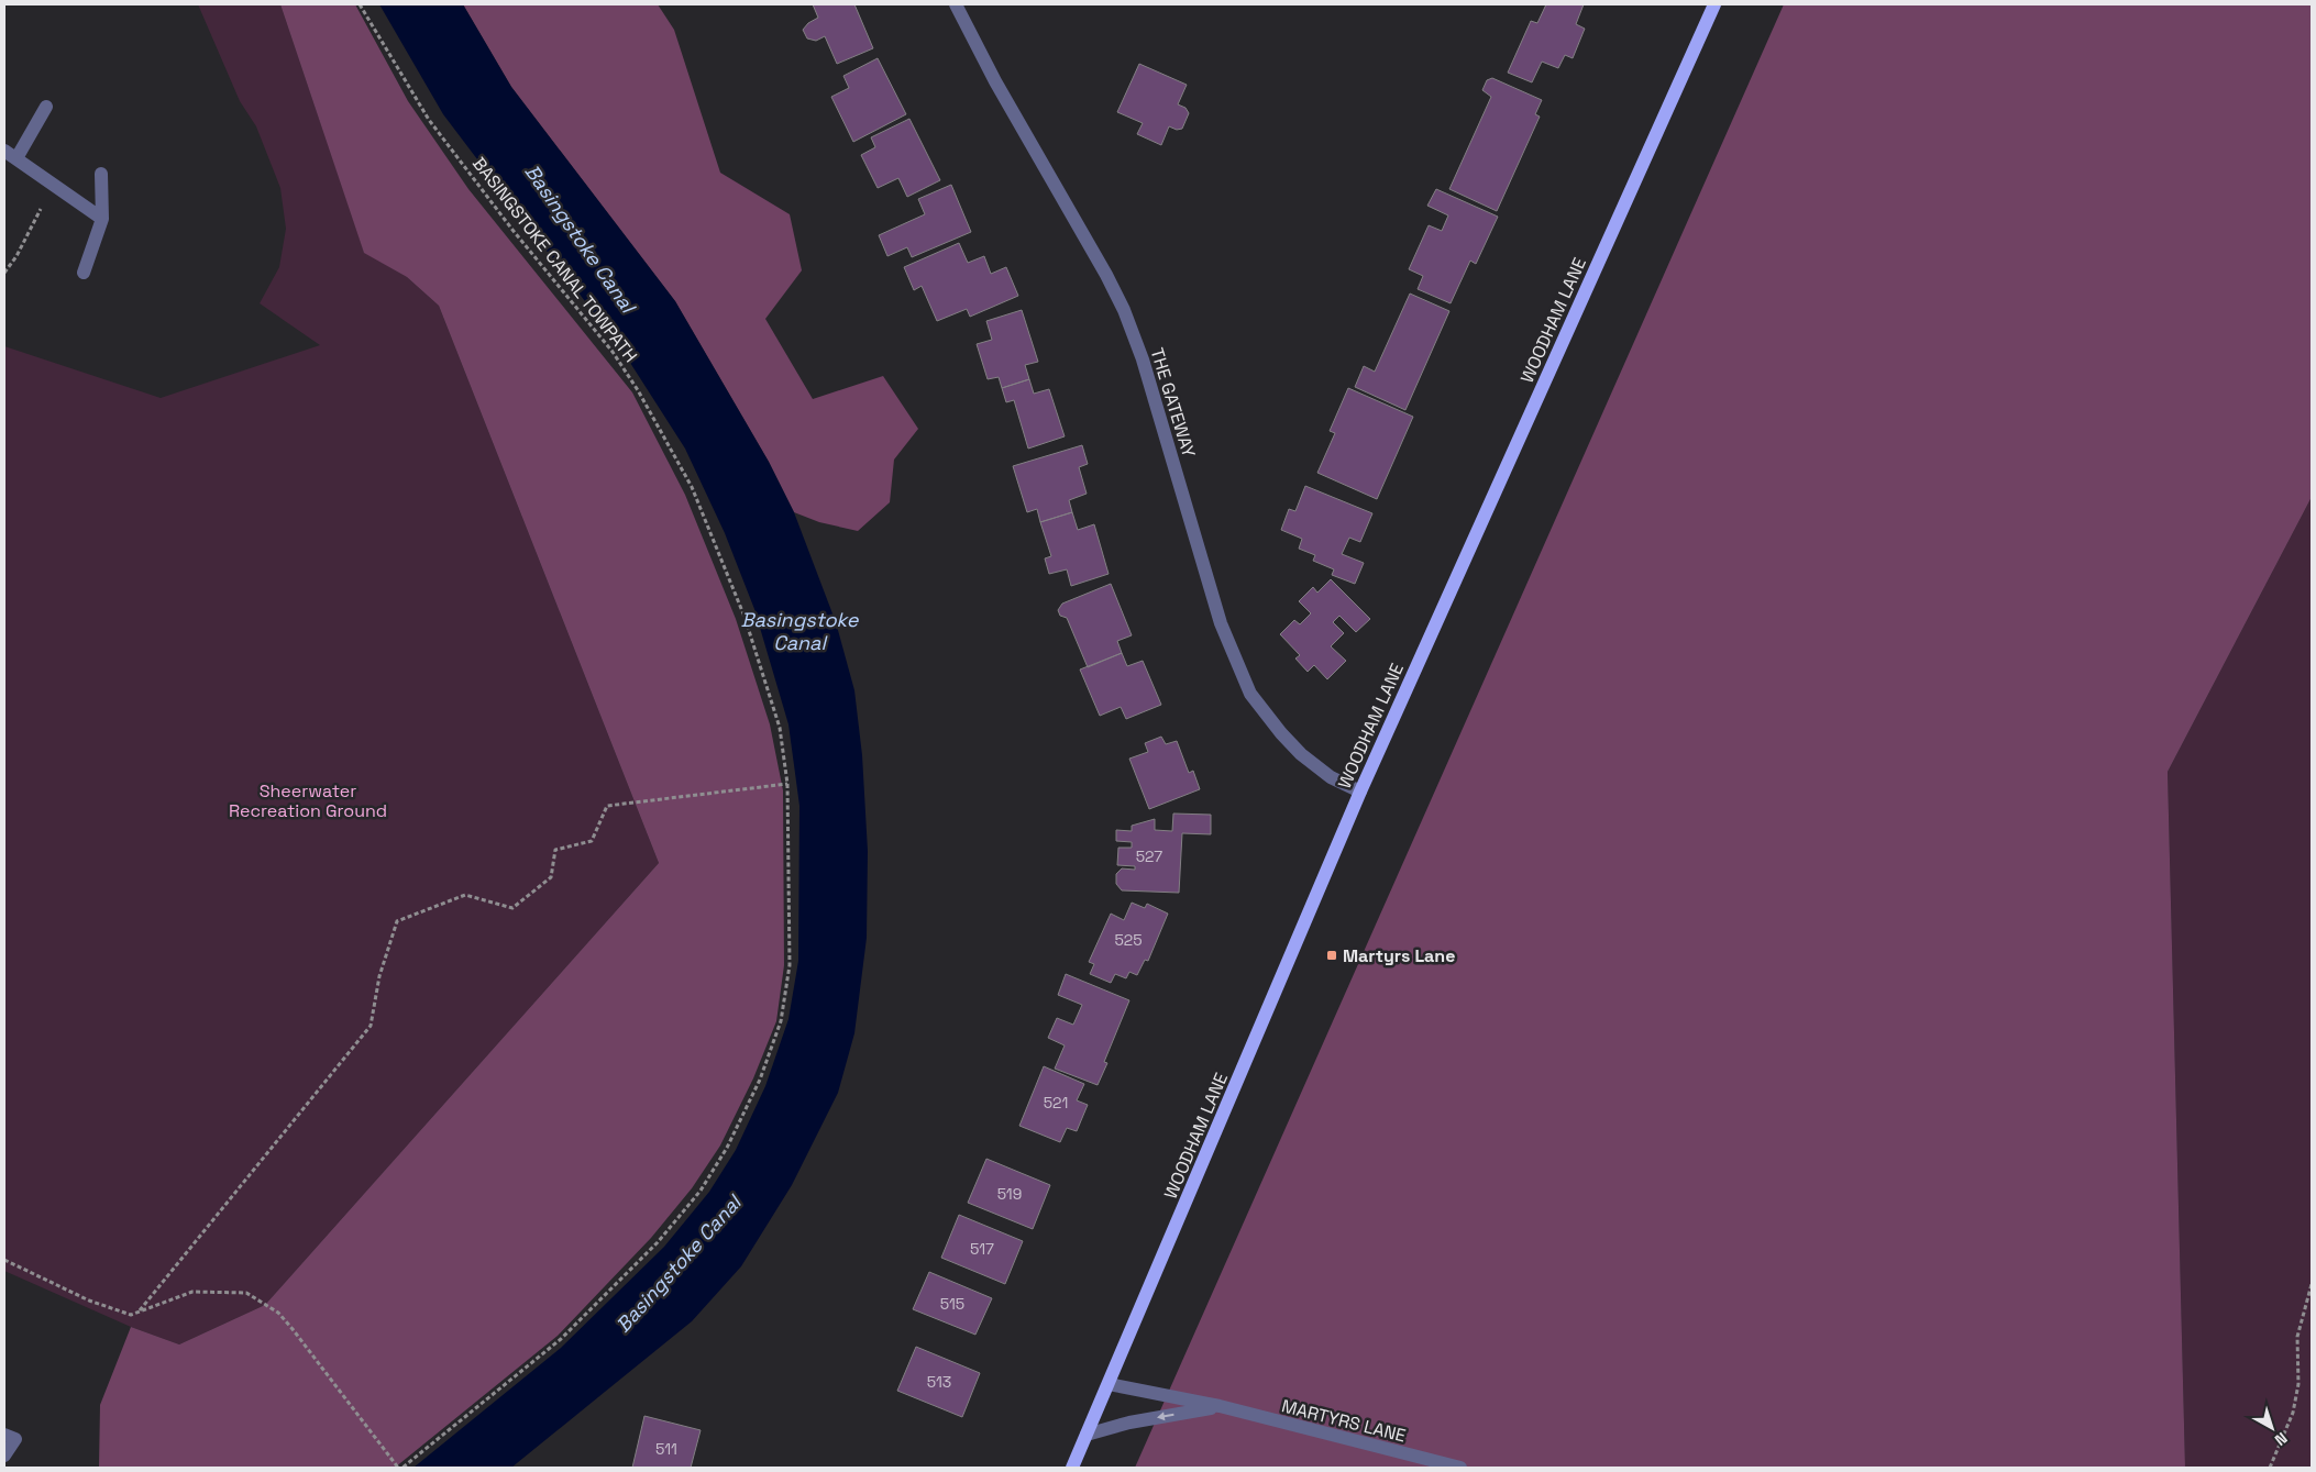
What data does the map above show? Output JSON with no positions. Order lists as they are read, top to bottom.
{
  "streets": {
    "main road": ["WOODHAM LANE"],
    "street": ["THE GATEWAY", "MARTYRS LANE"],
    "path": ["BASINGSTOKE CANAL TOWPATH"]
  },
  "crossings": [
    ["WOODHAM LANE", "THE GATEWAY"],
    ["WOODHAM LANE", "MARTYRS LANE"]
  ],
  "water": ["Basingstoke Canal"],
  "parks": ["Sheerwater Recreation Ground"],
  "places": {
    "transit": ["Martyrs Lane"]
  },
  "house_numbers": [
    "527",
    "525",
    "521",
    "519",
    "517",
    "515",
    "513",
    "511"
  ],
  "north": "bottom right"
}
